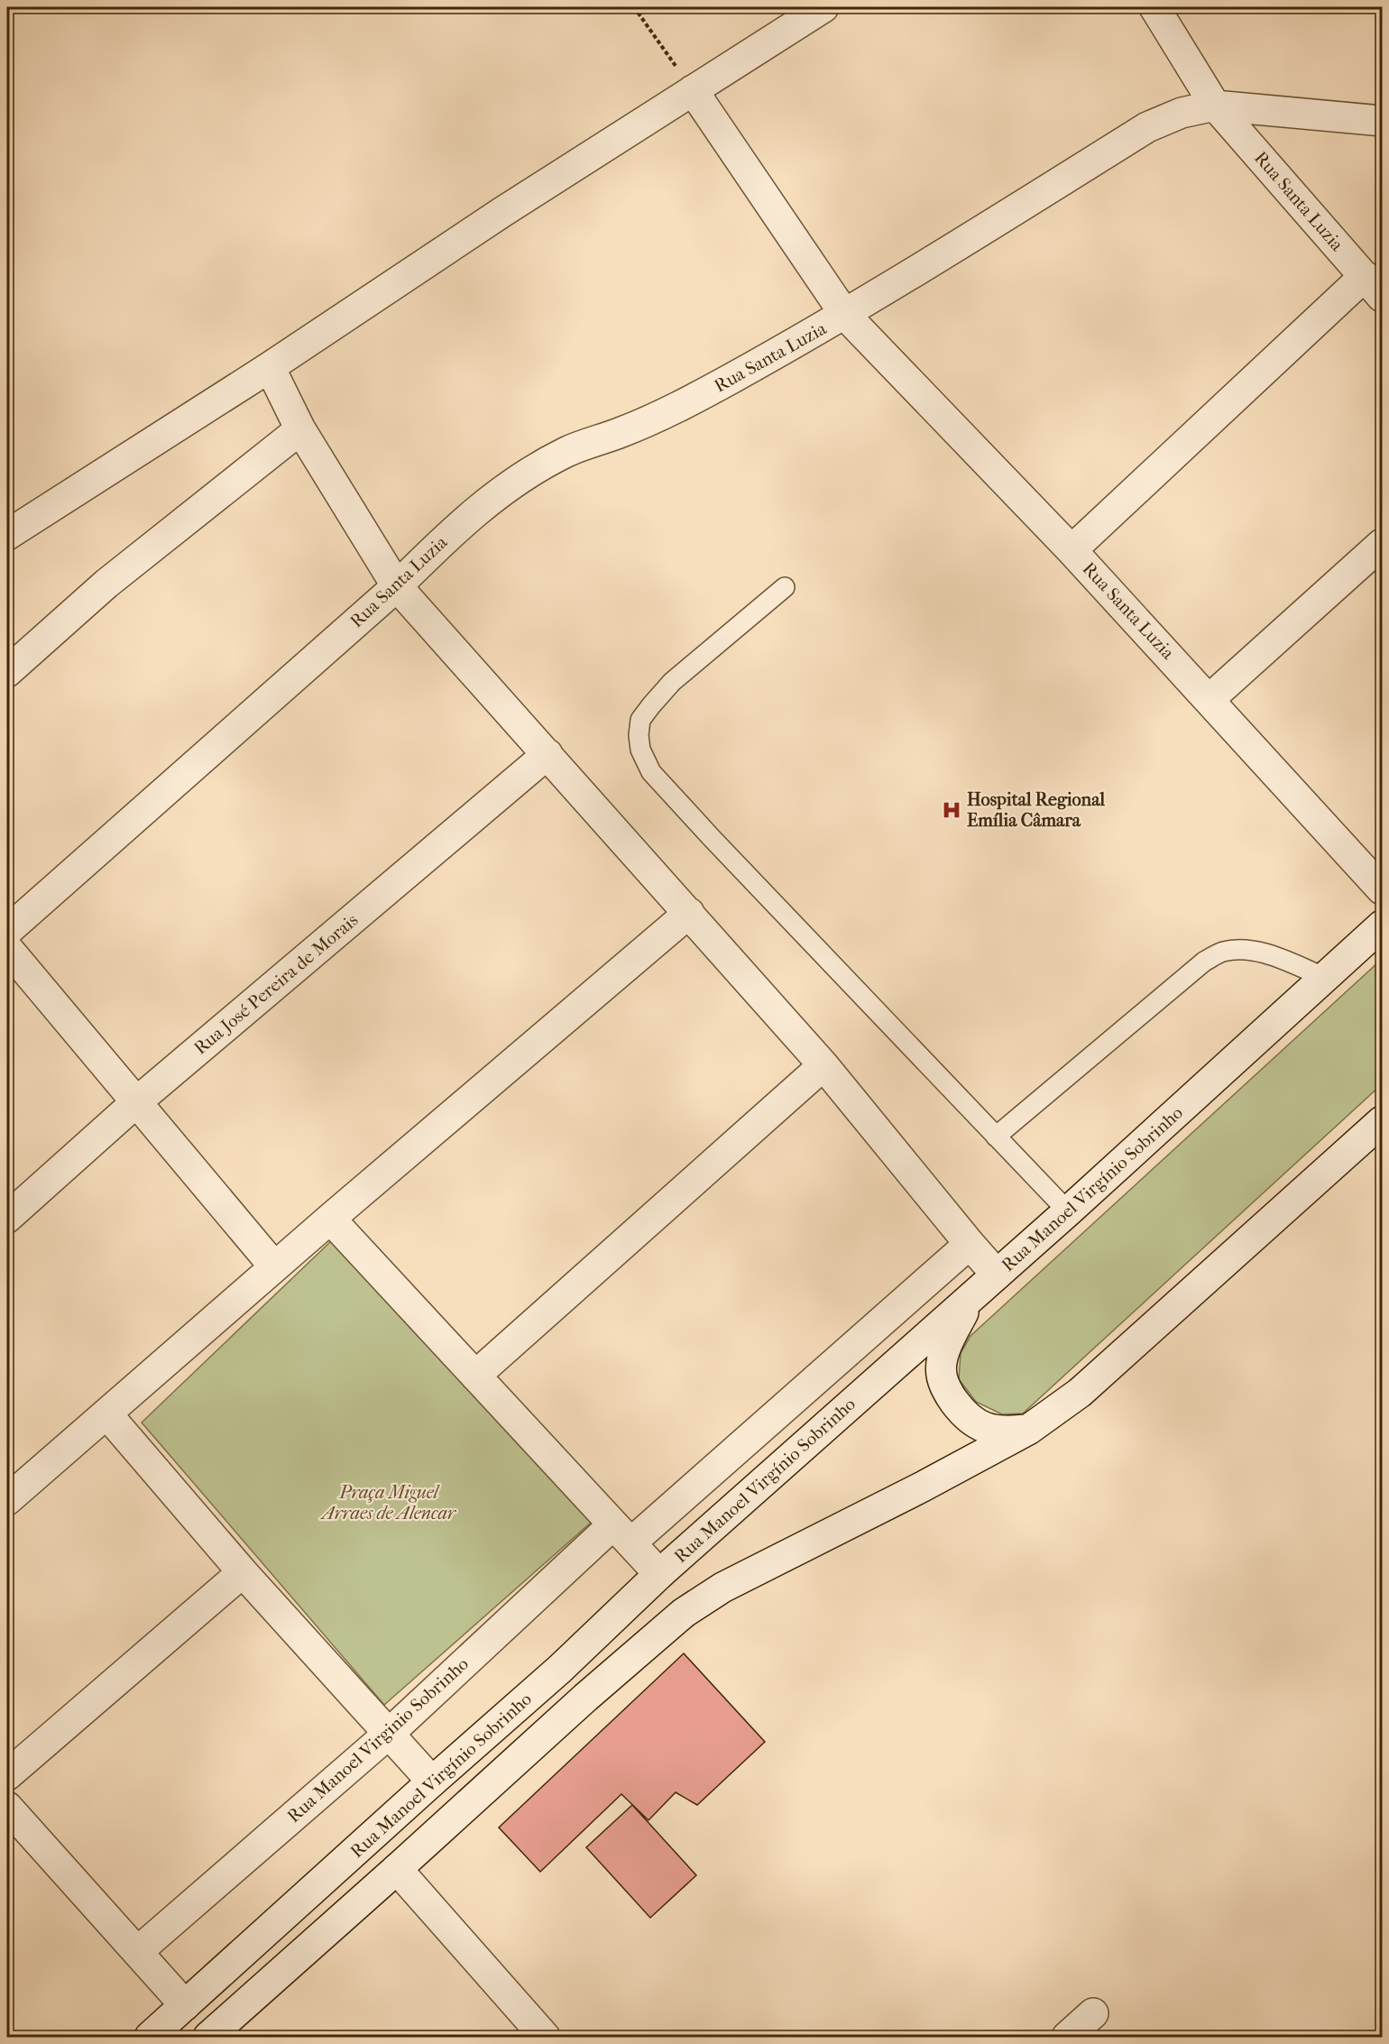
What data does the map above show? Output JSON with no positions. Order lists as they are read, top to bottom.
{
  "streets": {
    "street": [
      "Rua Santa Luzia",
      "Rua José Pereira de Morais",
      "Rua Manoel Virgínio Sobrinho",
      "Rua Manoel Virginio Sobrinho"
    ]
  },
  "parks": ["Praça Miguel Arraes de Alencar"],
  "places": {
    "hospital": ["Hospital Regional Emília Câmara"]
  }
}
